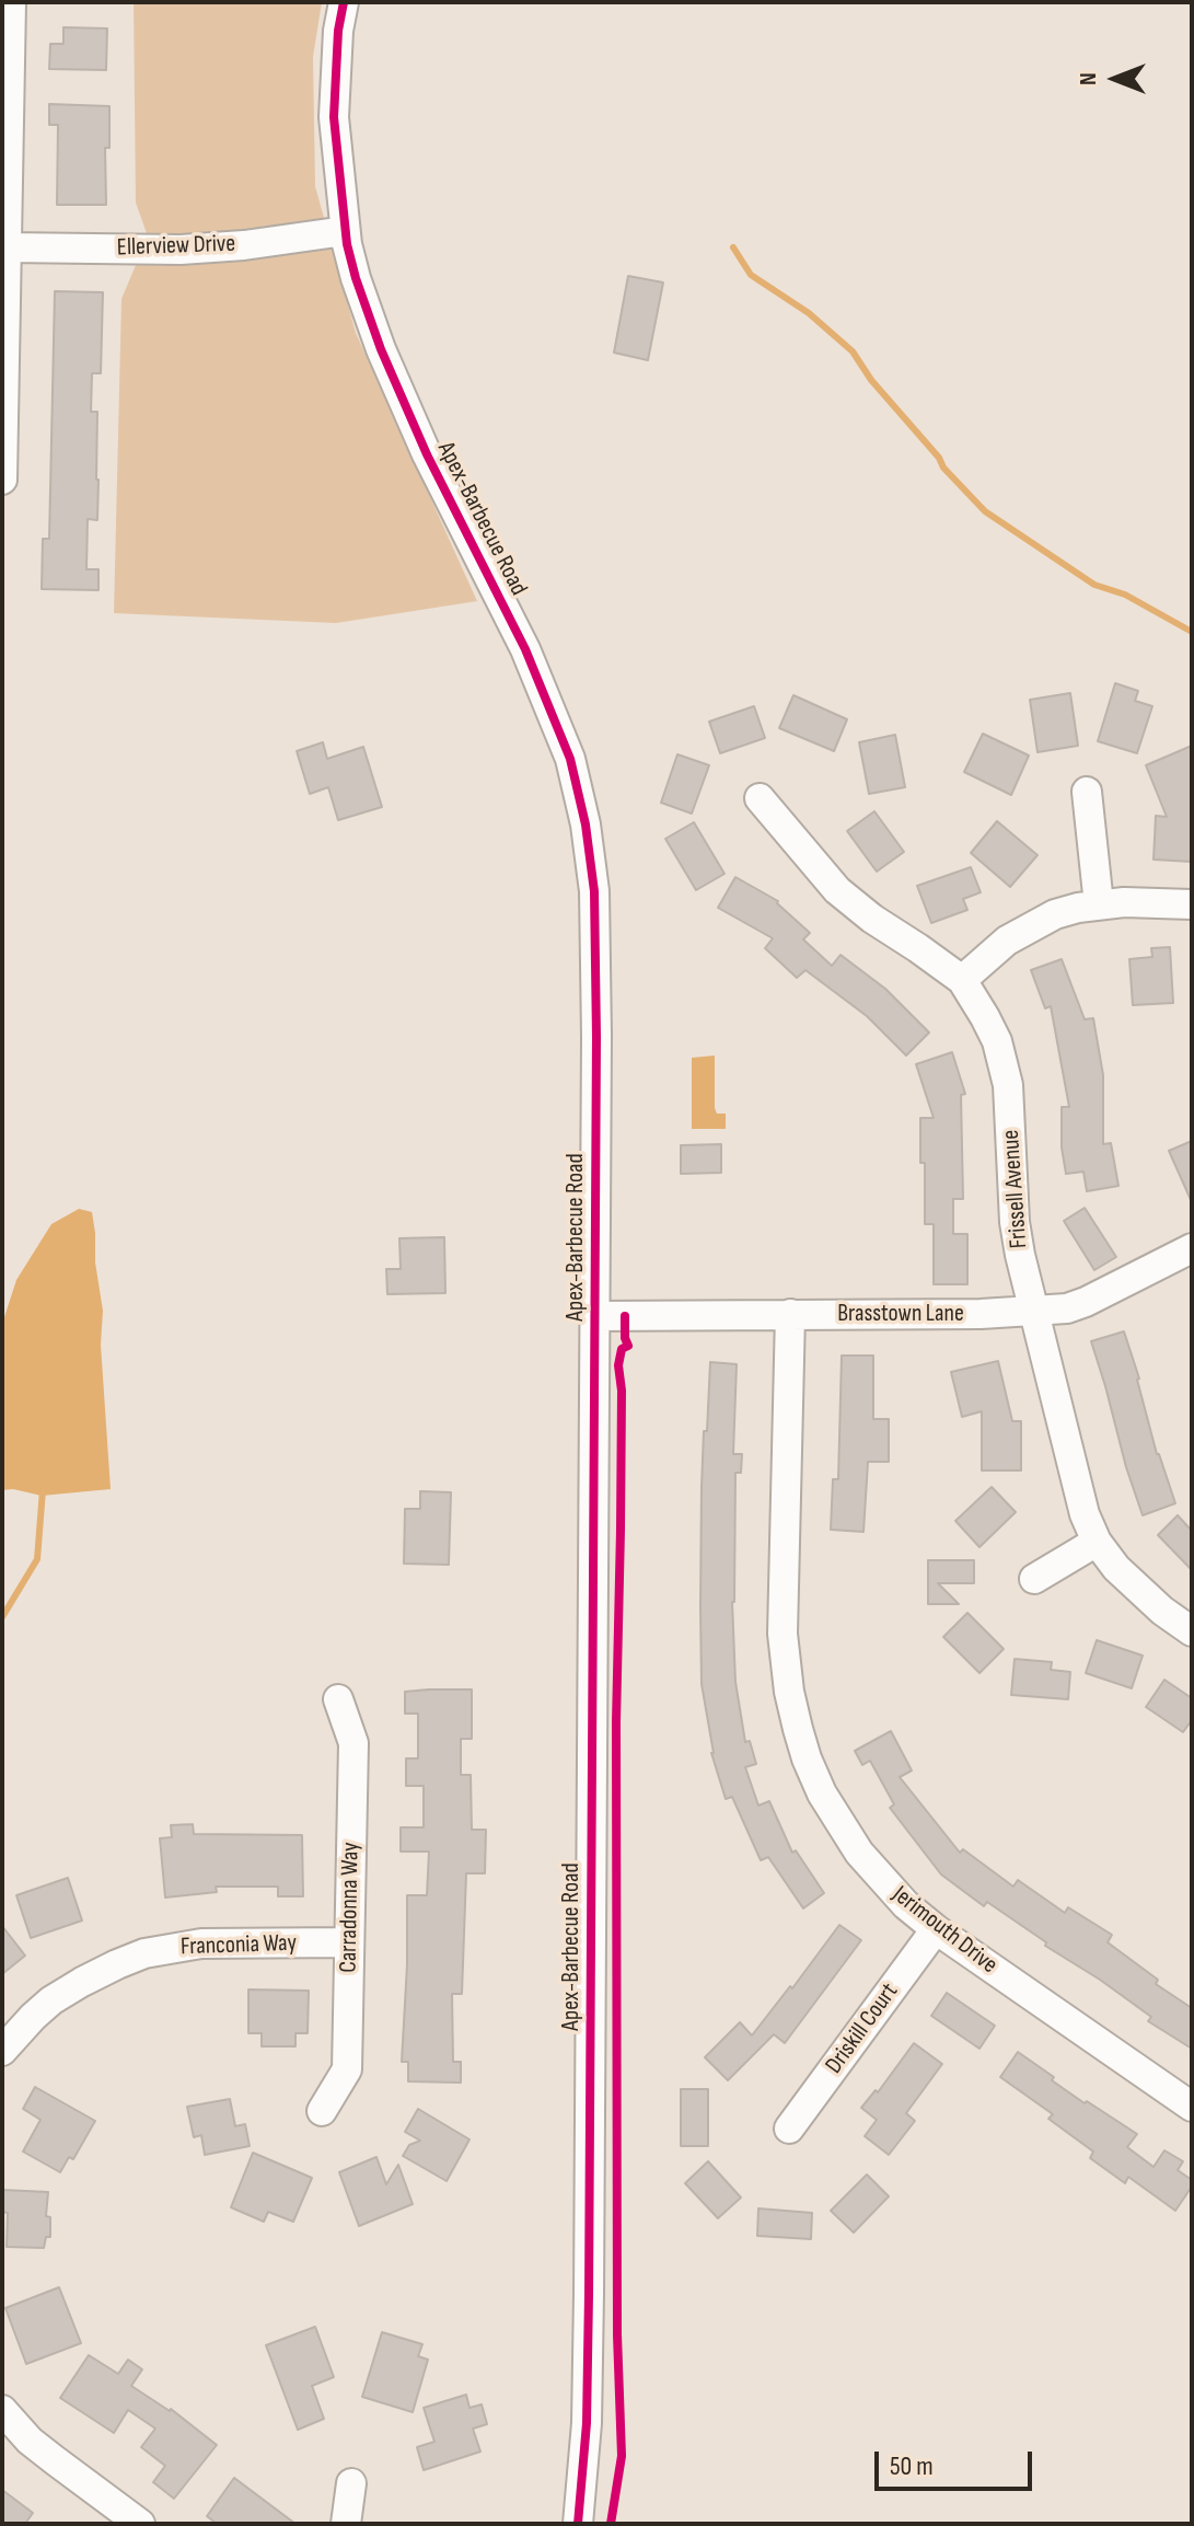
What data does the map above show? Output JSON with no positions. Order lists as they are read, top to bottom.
{
  "streets": {
    "street": [
      "Ellerview Drive",
      "Apex-Barbecue Road",
      "Frissell Avenue",
      "Brasstown Lane",
      "Carradonna Way",
      "Jerimouth Drive",
      "Franconia Way",
      "Driskill Court"
    ]
  },
  "crossings": [
    ["Ellerview Drive", "Apex-Barbecue Road"],
    ["Apex-Barbecue Road", "Brasstown Lane"],
    ["Frissell Avenue", "Brasstown Lane"],
    ["Brasstown Lane", "Jerimouth Drive"],
    ["Carradonna Way", "Franconia Way"],
    ["Jerimouth Drive", "Driskill Court"]
  ],
  "scale_bar": "50 m",
  "north": "left"
}
